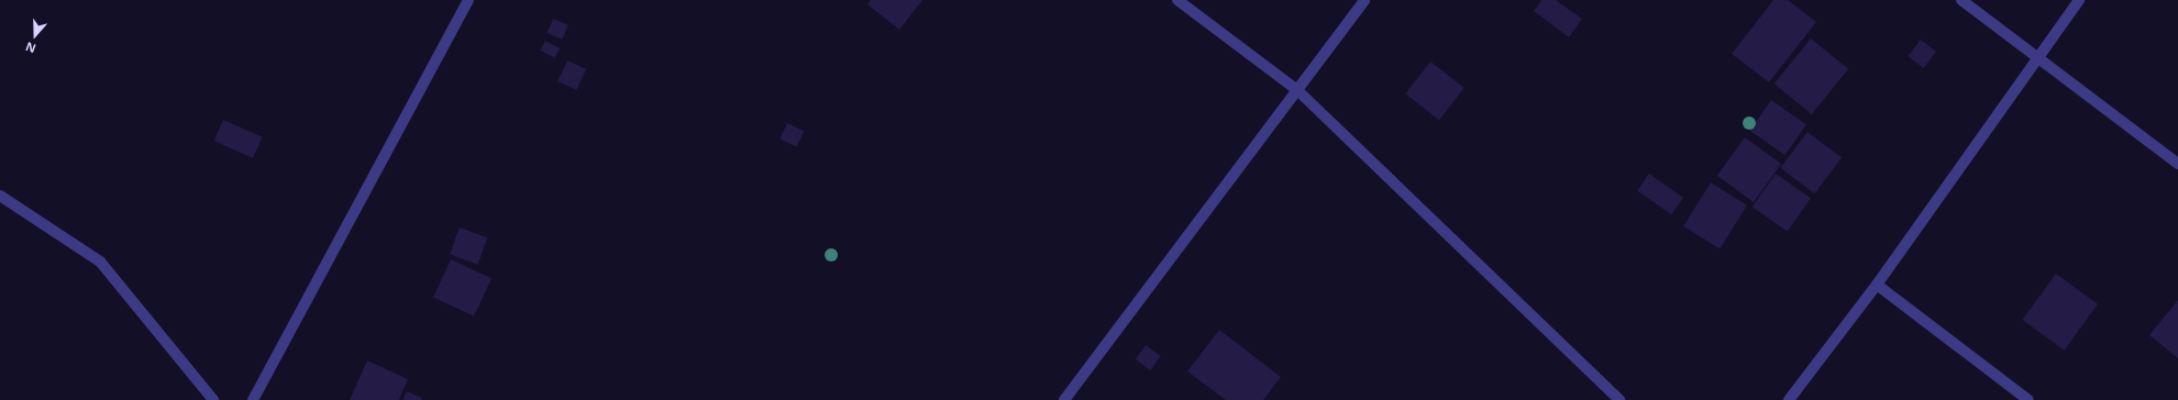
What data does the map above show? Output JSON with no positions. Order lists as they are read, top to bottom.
{
  "north": "bottom"
}
